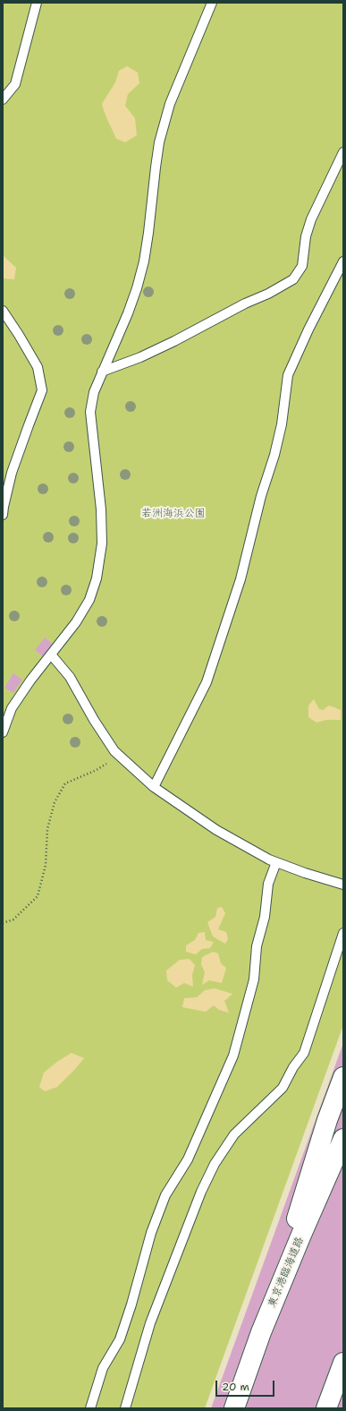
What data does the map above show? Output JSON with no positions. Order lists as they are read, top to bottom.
{
  "streets": {
    "street": ["東京港臨海道路"]
  },
  "parks": ["若洲海浜公園"],
  "scale_bar": "20 m"
}
